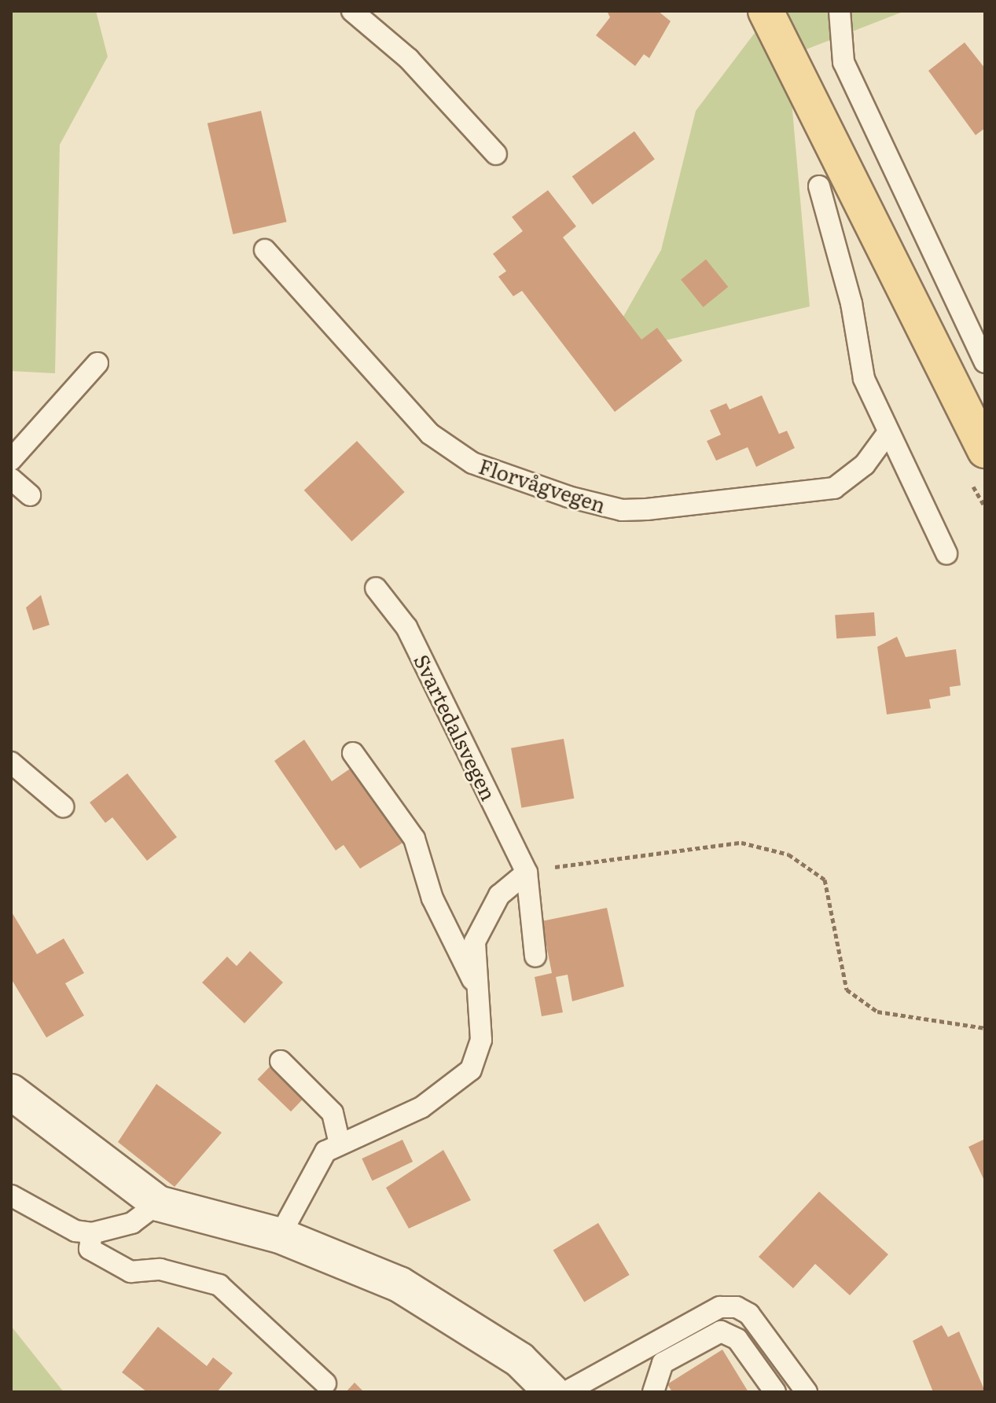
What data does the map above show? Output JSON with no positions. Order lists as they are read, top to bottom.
{
  "streets": {
    "lane": ["Florvågvegen", "Svartedalsvegen"]
  }
}
